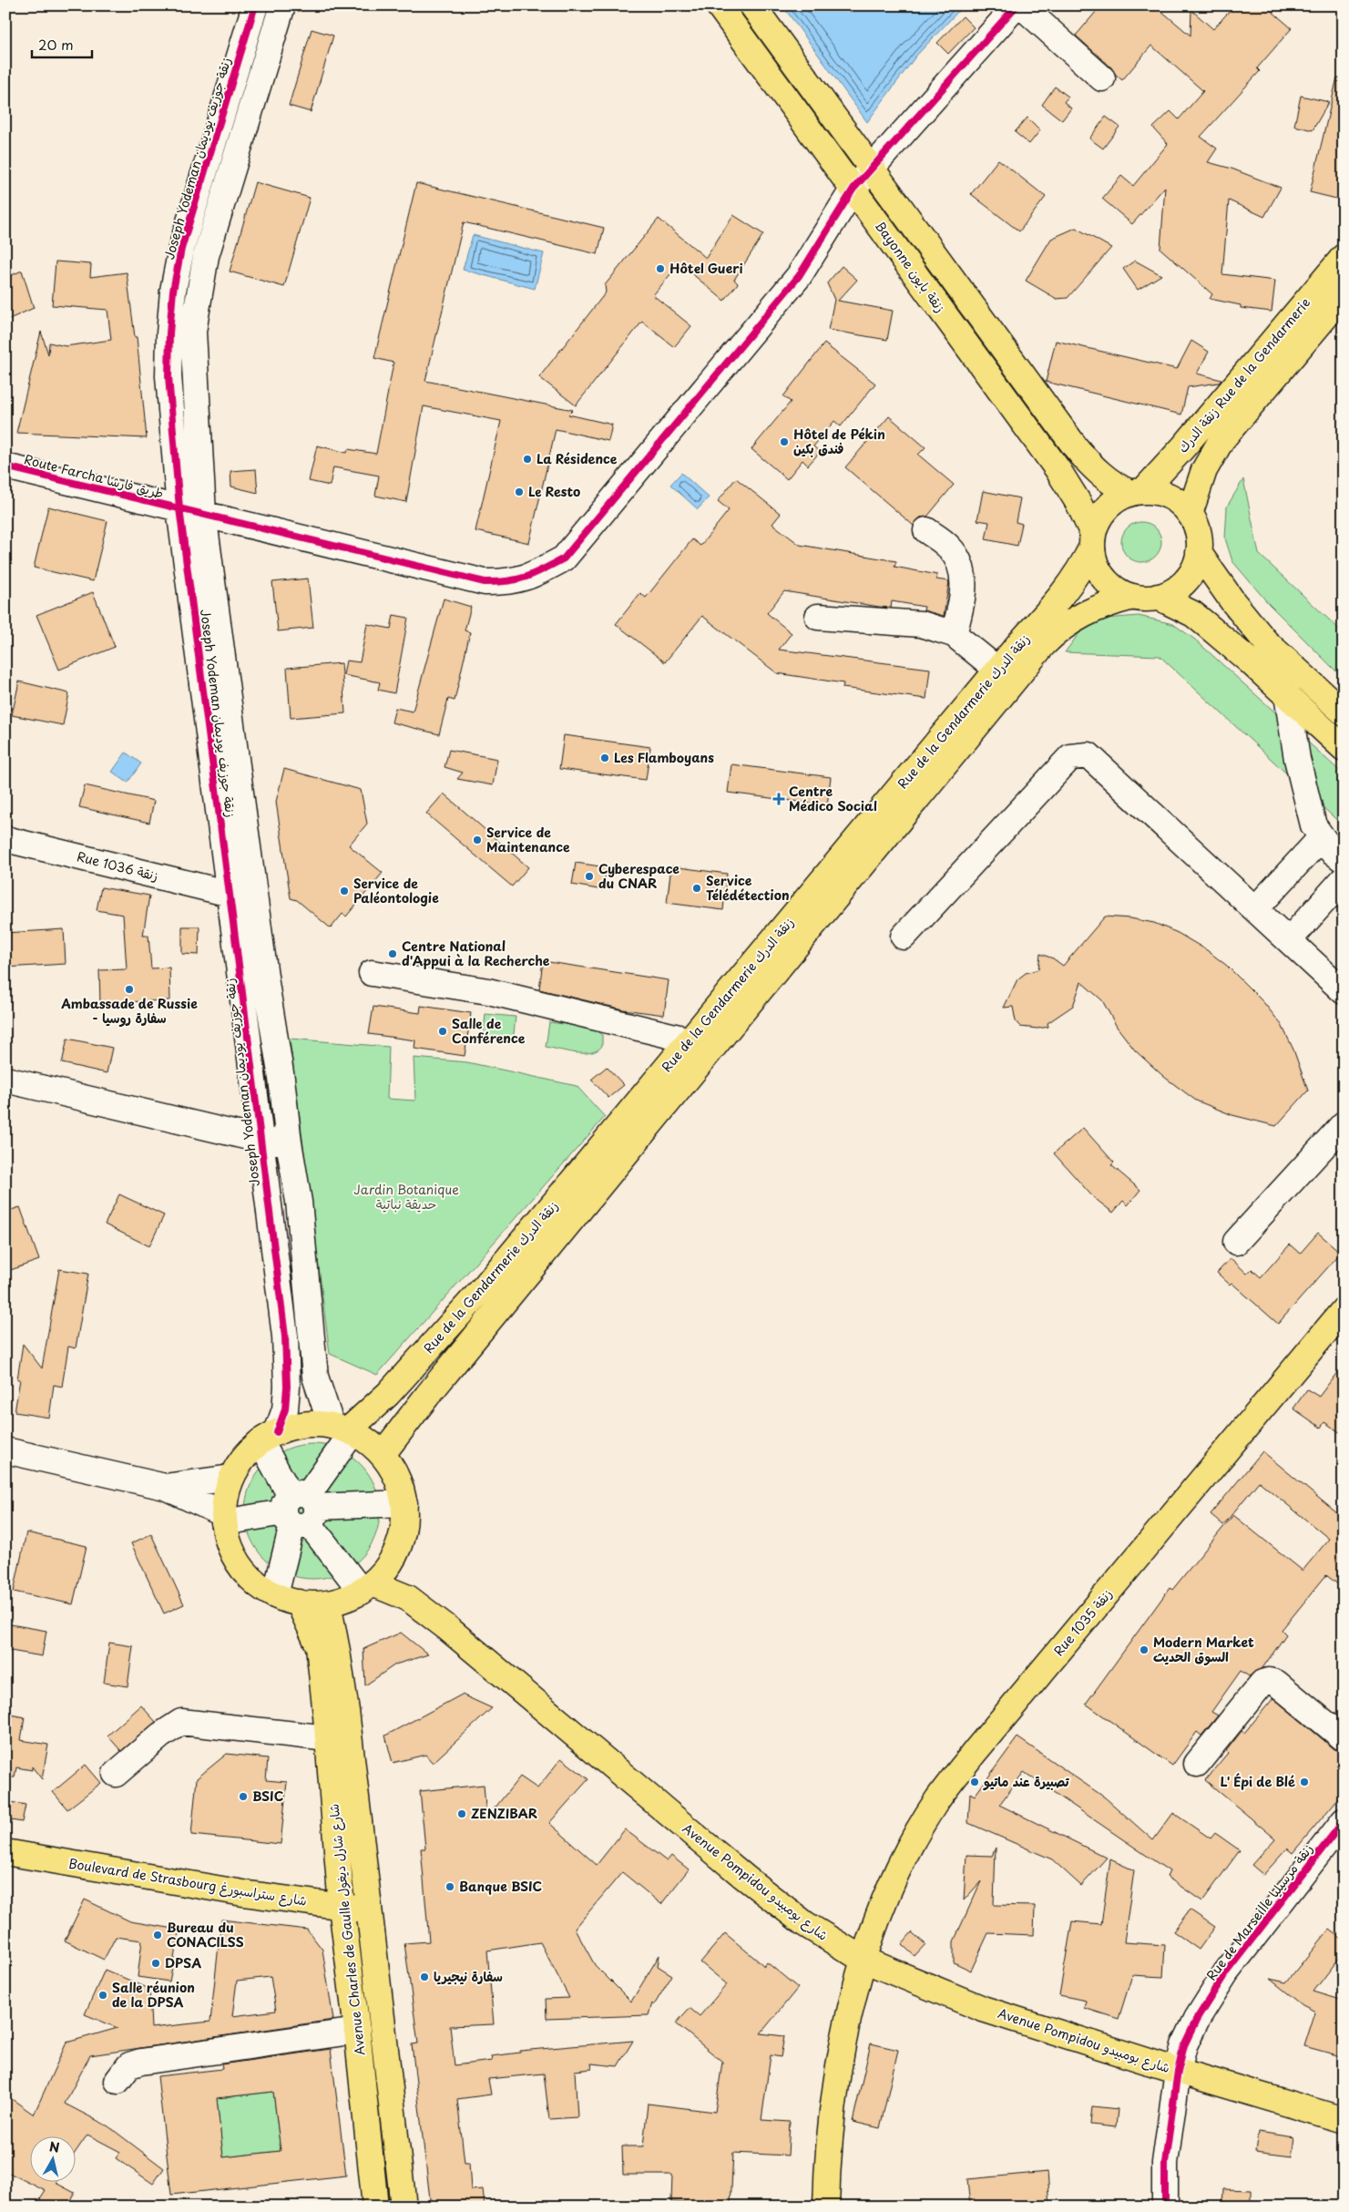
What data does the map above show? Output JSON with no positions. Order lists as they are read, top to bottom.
{
  "streets": {
    "main road": [
      "Bayonne زنقة بايون",
      "زنقة الدرك Rue de la Gendarmerie",
      "Rue de la Gendarmerie زنقة الدرك",
      "Rue 1035 زنقة",
      "Boulevard de Strasbourg شارع ستراسبورغ",
      "Avenue Pompidou شارع بومبيدو",
      "Avenue Charles de Gaulle شارع شارل ديغول"
    ],
    "street": [
      "Joseph Yodeman زنقة جوزيف يوديمان",
      "Route Farcha طريق فارشا",
      "Rue 1036 زنقة",
      "Rue de Marseille زنقة مرسيليا"
    ]
  },
  "crossings": [
    ["Joseph Yodeman زنقة جوزيف يوديمان", "Route Farcha طريق فارشا"],
    ["Joseph Yodeman زنقة جوزيف يوديمان", "Rue de la Gendarmerie زنقة الدرك"],
    ["Joseph Yodeman زنقة جوزيف يوديمان", "Rue 1036 زنقة"],
    ["Bayonne زنقة بايون", "زنقة الدرك Rue de la Gendarmerie"],
    ["Bayonne زنقة بايون", "Route Farcha طريق فارشا"],
    ["Bayonne زنقة بايون", "Rue de la Gendarmerie زنقة الدرك"],
    ["زنقة الدرك Rue de la Gendarmerie", "Rue de la Gendarmerie زنقة الدرك"],
    ["Rue 1035 زنقة", "Avenue Pompidou شارع بومبيدو"],
    ["Boulevard de Strasbourg شارع ستراسبورغ", "Avenue Charles de Gaulle شارع شارل ديغول"],
    ["Avenue Pompidou شارع بومبيدو", "Rue de Marseille زنقة مرسيليا"]
  ],
  "parks": ["Jardin Botanique حديقة نباتية"],
  "places": {
    "other": [
      "Hôtel Gueri",
      "Hôtel de Pékin فندق بكين",
      "La Résidence",
      "Le Resto",
      "Les Flamboyans",
      "Service de Maintenance",
      "Cyberespace du CNAR",
      "Service Télédétection",
      "Service de Paléontologie",
      "Centre National d'Appui à la Recherche",
      "Ambassade de Russie - سفارة روسيا",
      "Salle de Conférence",
      "Modern Market السوق الحديث",
      "تصبيرة عند ماتيو",
      "L' Épi de Blé",
      "BSIC",
      "ZENZIBAR",
      "Banque BSIC",
      "Bureau du CONACILSS",
      "DPSA",
      "سفارة نيجيريا",
      "Salle réunion de la DPSA"
    ],
    "health": ["Centre Médico Social"]
  },
  "scale_bar": "20 m",
  "north": "top"
}
